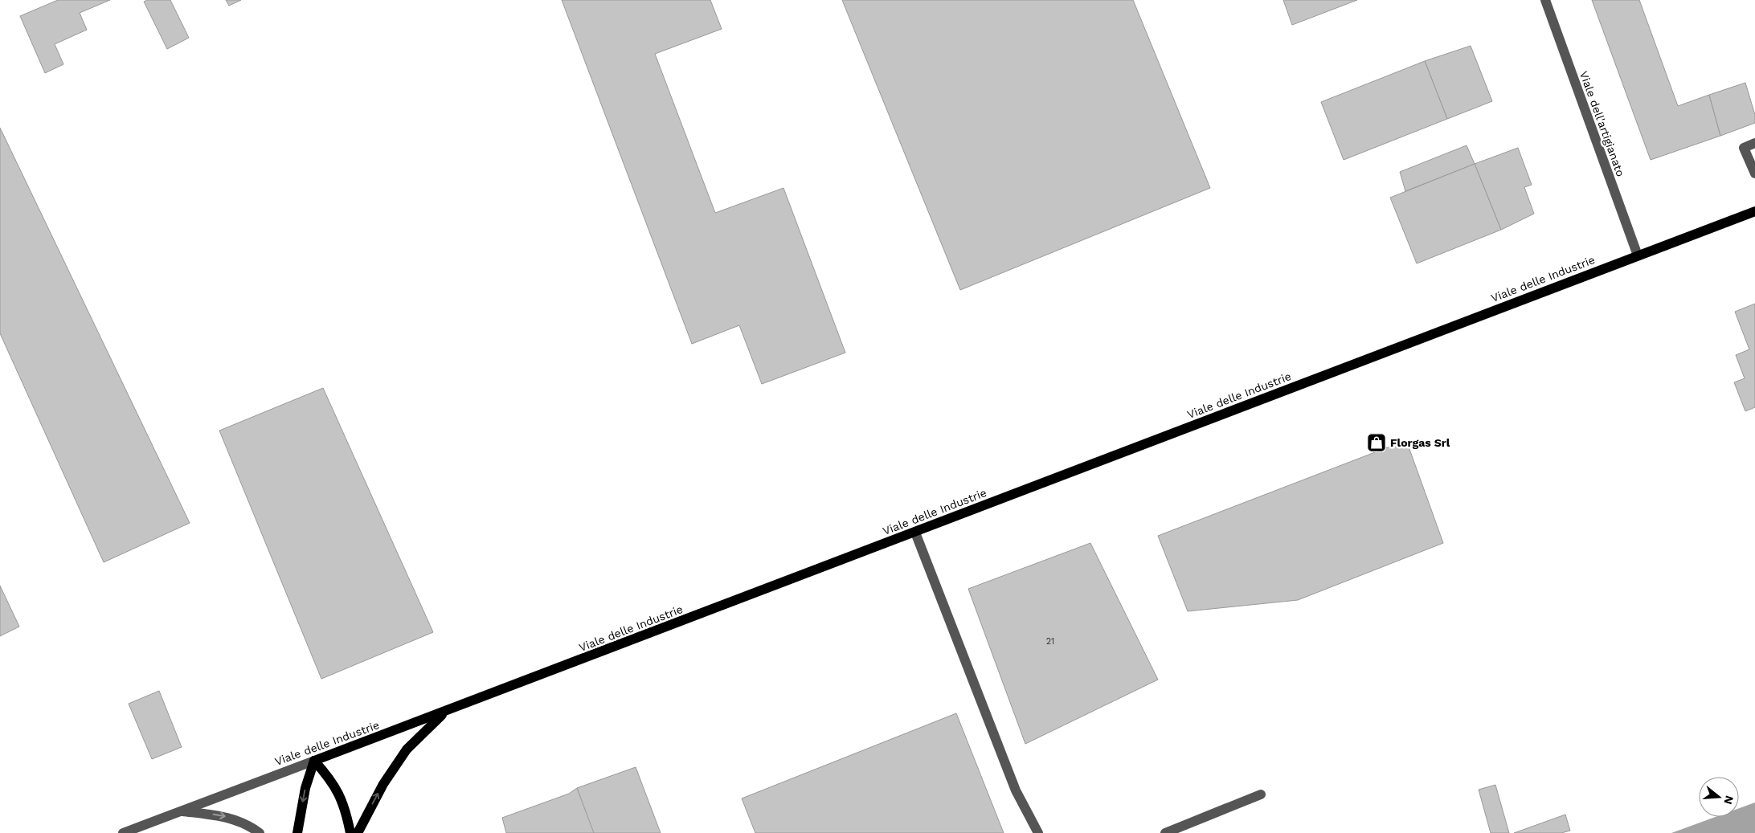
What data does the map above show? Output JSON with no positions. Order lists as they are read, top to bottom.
{
  "streets": {
    "main road": ["Viale delle Industrie"],
    "street": ["Viale dell'artigianato"]
  },
  "crossings": [
    ["Viale dell'artigianato", "Viale delle Industrie"]
  ],
  "places": {
    "shop": ["Florgas Srl"]
  },
  "house_numbers": ["21"],
  "north": "right"
}
